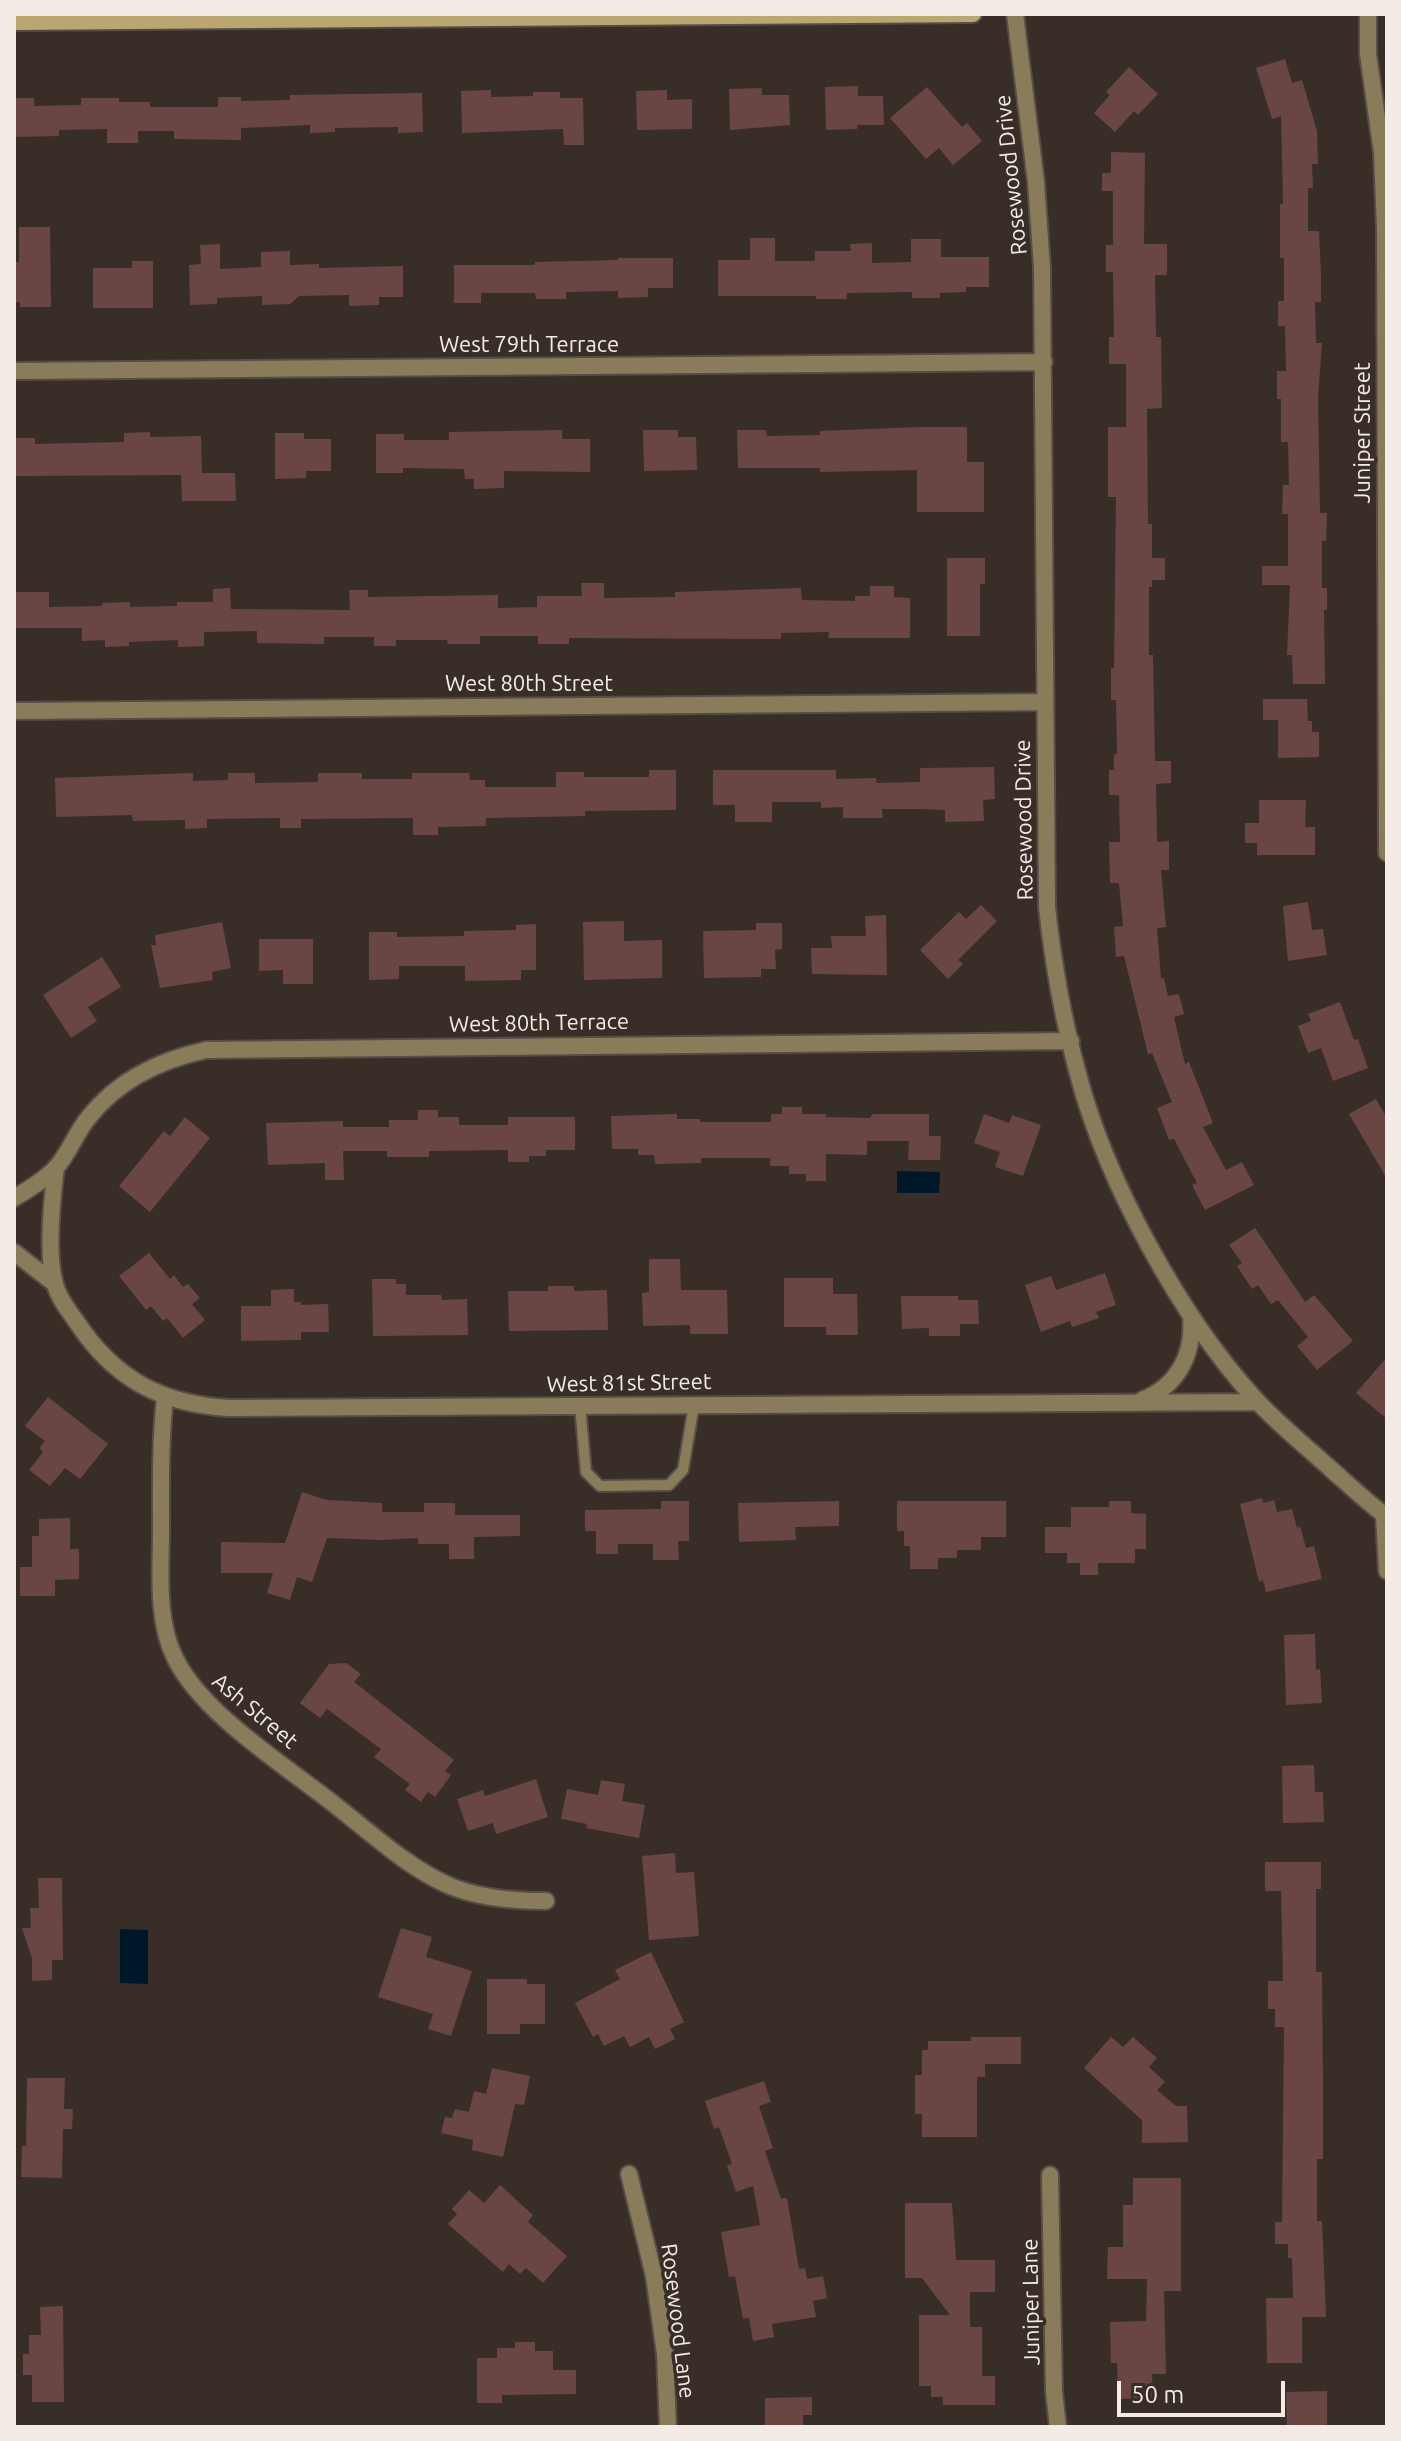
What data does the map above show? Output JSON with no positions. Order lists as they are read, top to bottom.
{
  "streets": {
    "street": [
      "Rosewood Drive",
      "West 79th Terrace",
      "Juniper Street",
      "West 80th Street",
      "West 80th Terrace",
      "West 81st Street",
      "Ash Street",
      "Juniper Lane",
      "Rosewood Lane"
    ]
  },
  "crossings": [
    ["Rosewood Drive", "West 79th Terrace"],
    ["Rosewood Drive", "West 80th Street"],
    ["Rosewood Drive", "West 80th Terrace"],
    ["Rosewood Drive", "West 81st Street"],
    ["West 80th Terrace", "West 81st Street"],
    ["West 81st Street", "Ash Street"]
  ],
  "scale_bar": "50 m"
}
